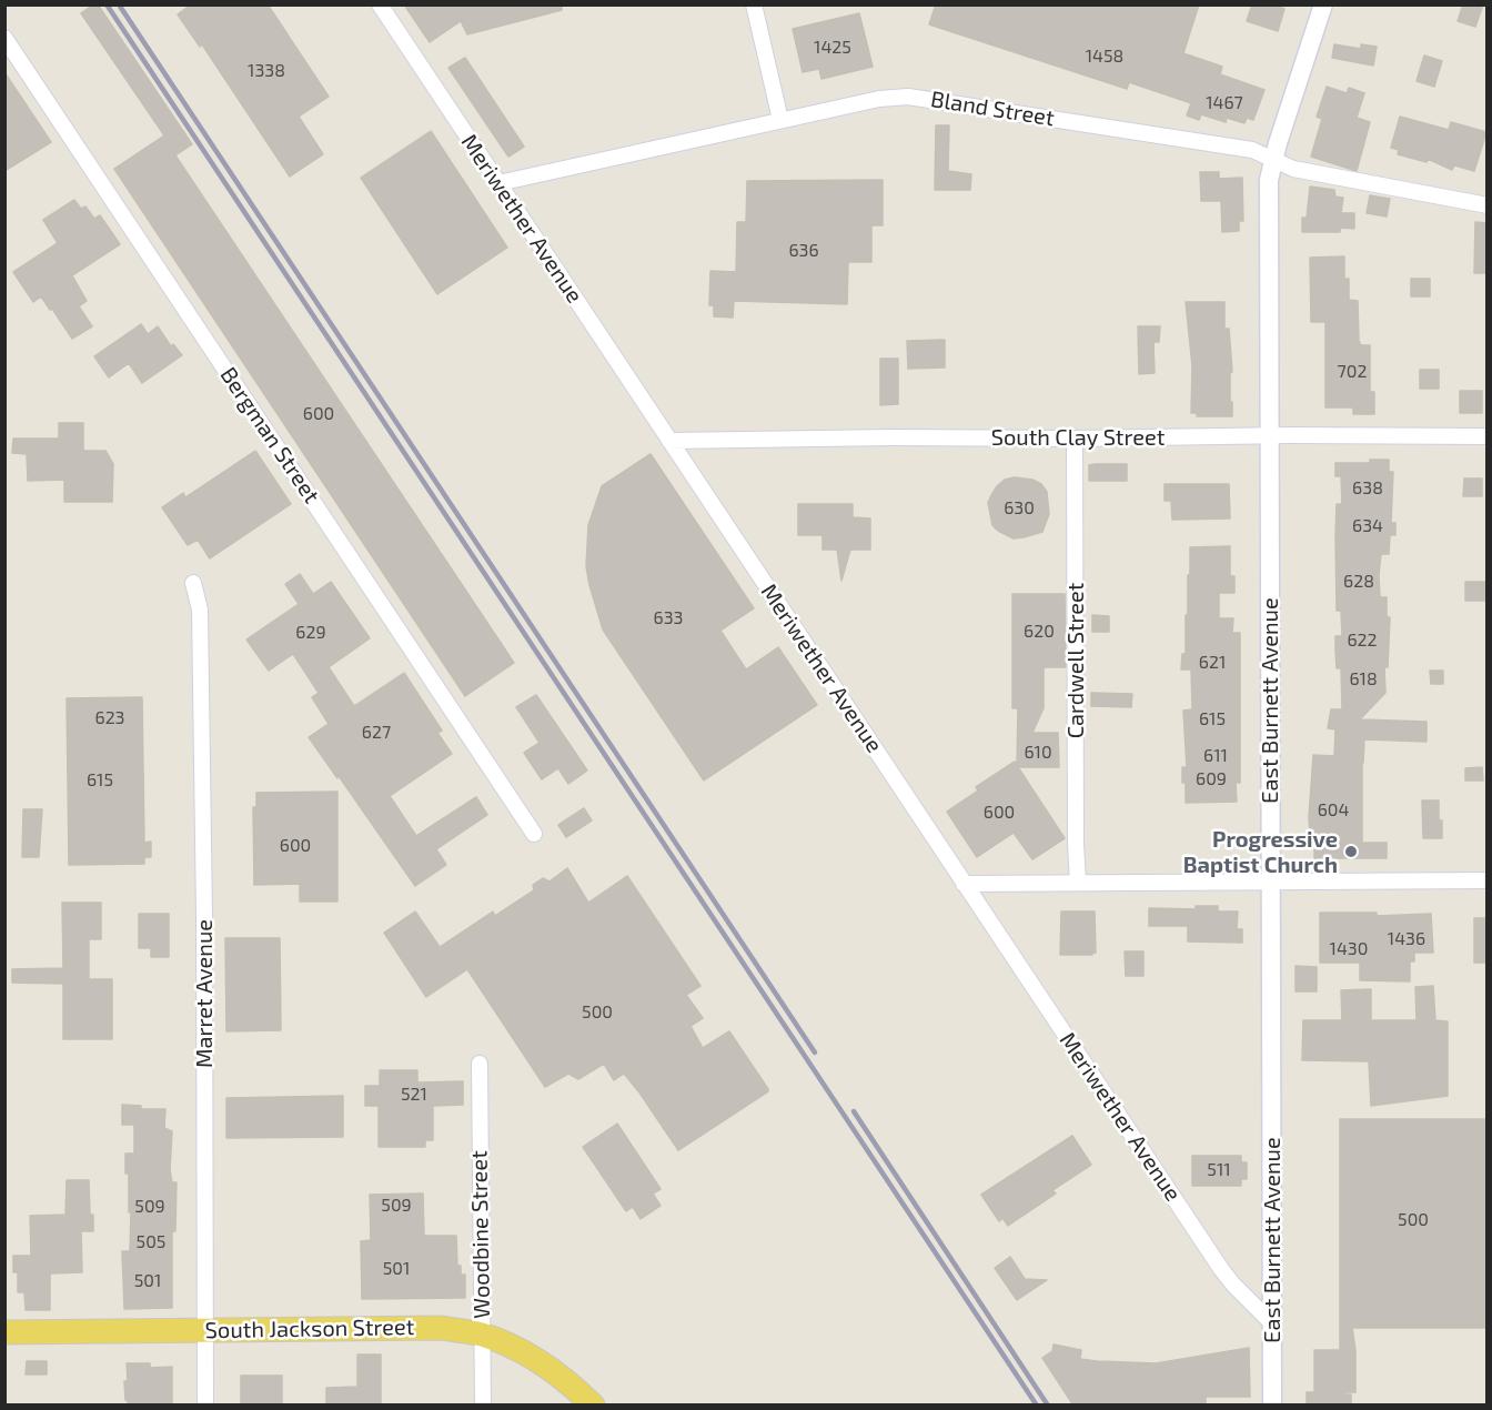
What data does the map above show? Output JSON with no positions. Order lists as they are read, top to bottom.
{
  "streets": {
    "main road": ["South Jackson Street"],
    "street": [
      "Bland Street",
      "Meriwether Avenue",
      "Bergman Street",
      "South Clay Street",
      "Cardwell Street",
      "East Burnett Avenue",
      "Marret Avenue",
      "Woodbine Street"
    ]
  },
  "crossings": [
    ["Bland Street", "Meriwether Avenue"],
    ["Bland Street", "East Burnett Avenue"],
    ["Meriwether Avenue", "South Clay Street"],
    ["Meriwether Avenue", "East Burnett Avenue"],
    ["South Clay Street", "Cardwell Street"],
    ["South Clay Street", "East Burnett Avenue"],
    ["Marret Avenue", "South Jackson Street"],
    ["Woodbine Street", "South Jackson Street"]
  ],
  "places": ["Progressive Baptist Church"],
  "house_numbers": [
    "1425",
    "1458",
    "1338",
    "1467",
    "636",
    "702",
    "600",
    "638",
    "630",
    "634",
    "628",
    "633",
    "620",
    "629",
    "622",
    "621",
    "618",
    "623",
    "615",
    "627",
    "610",
    "611",
    "609",
    "615",
    "604",
    "600",
    "600",
    "1436",
    "1430",
    "500",
    "521",
    "511",
    "509",
    "509",
    "500",
    "505",
    "501",
    "501"
  ]
}
